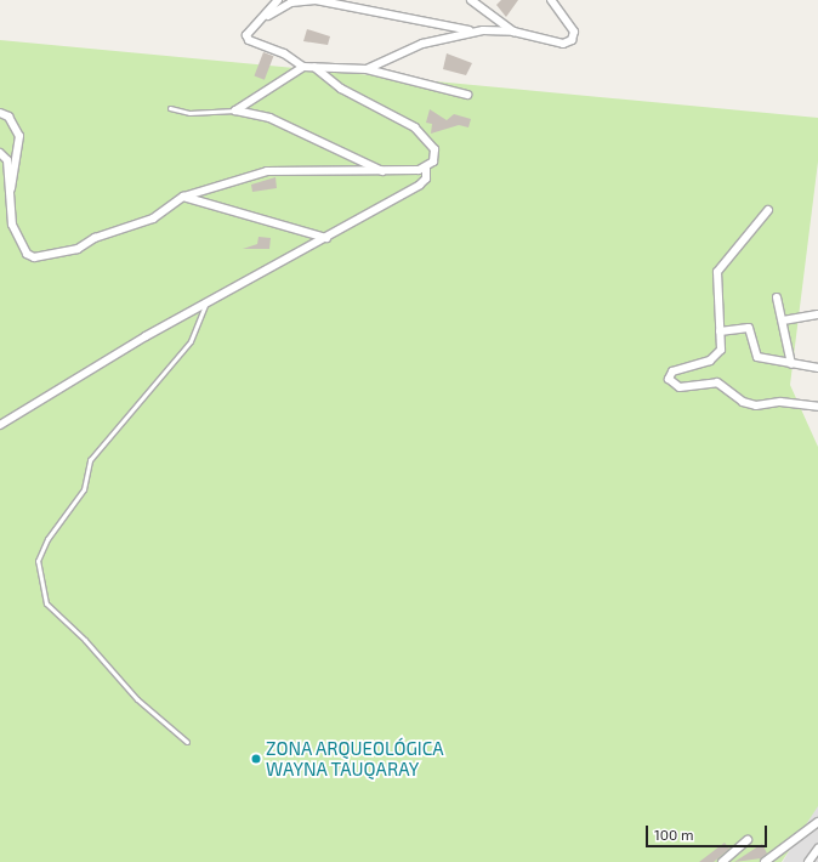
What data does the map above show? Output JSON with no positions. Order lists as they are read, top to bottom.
{
  "places": ["ZONA ARQUEOLÓGICA WAYNA TAUQARAY"],
  "scale_bar": "100 m"
}
